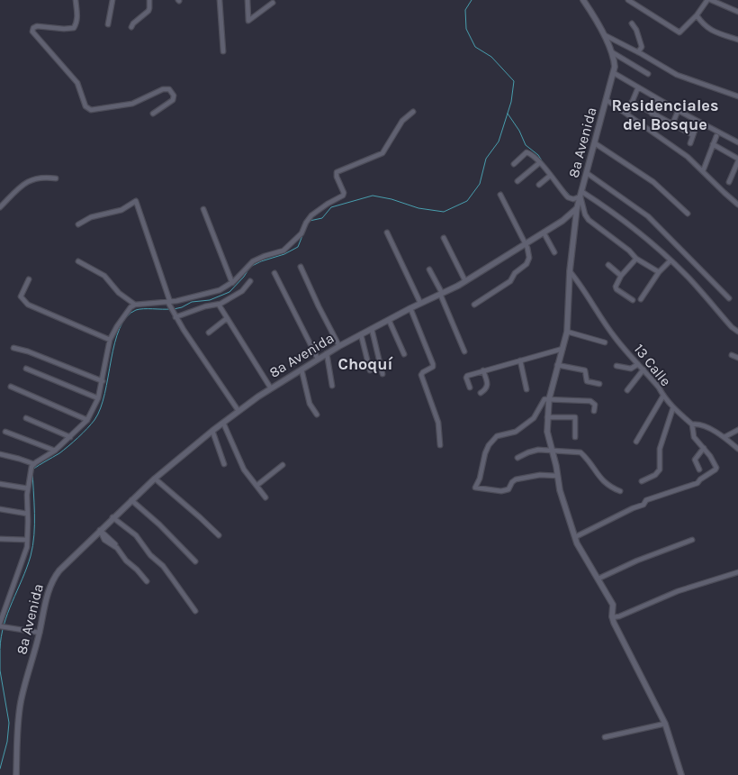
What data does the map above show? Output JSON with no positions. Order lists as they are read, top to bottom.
{
  "streets": {
    "street": ["8a Avenida", "13 Calle"]
  },
  "districts": ["Residenciales del Bosque", "Choquí"]
}
